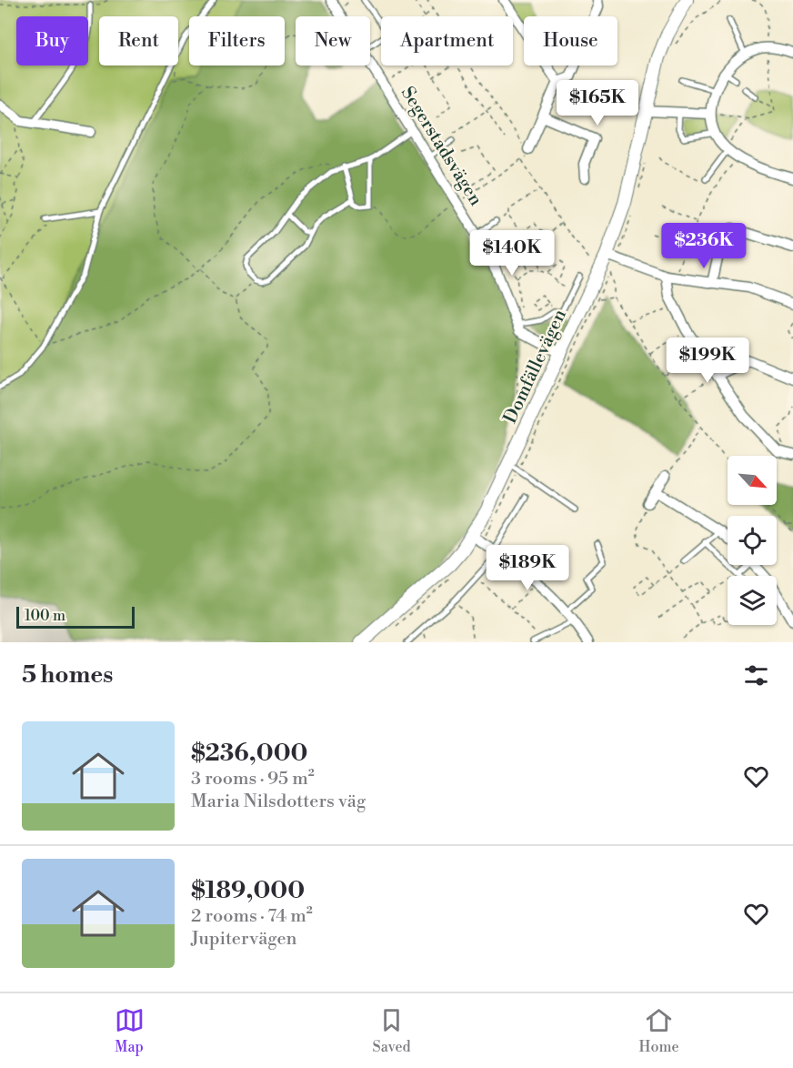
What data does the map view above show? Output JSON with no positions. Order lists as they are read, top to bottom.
{
  "streets": {
    "street": ["Segerstadsvägen", "Domfällevägen"]
  },
  "scale_bar": "100 m",
  "north": "bottom right",
  "page": {
    "chip": [
      "Buy",
      "Rent",
      "Filters",
      "New",
      "Apartment",
      "House"
    ],
    "price": [
      "$165K",
      "$236K",
      "$140K",
      "$199K",
      "$189K"
    ],
    "scale": "100 m",
    "heading": "5 homes",
    "list": [
      {
        "name": "$236,000",
        "note": "3 rooms · 95 m² · Maria Nilsdotters väg"
      },
      {
        "name": "$189,000",
        "note": "2 rooms · 74 m² · Jupitervägen"
      }
    ],
    "tabs": ["Map", "Saved", "Home"]
  }
}
